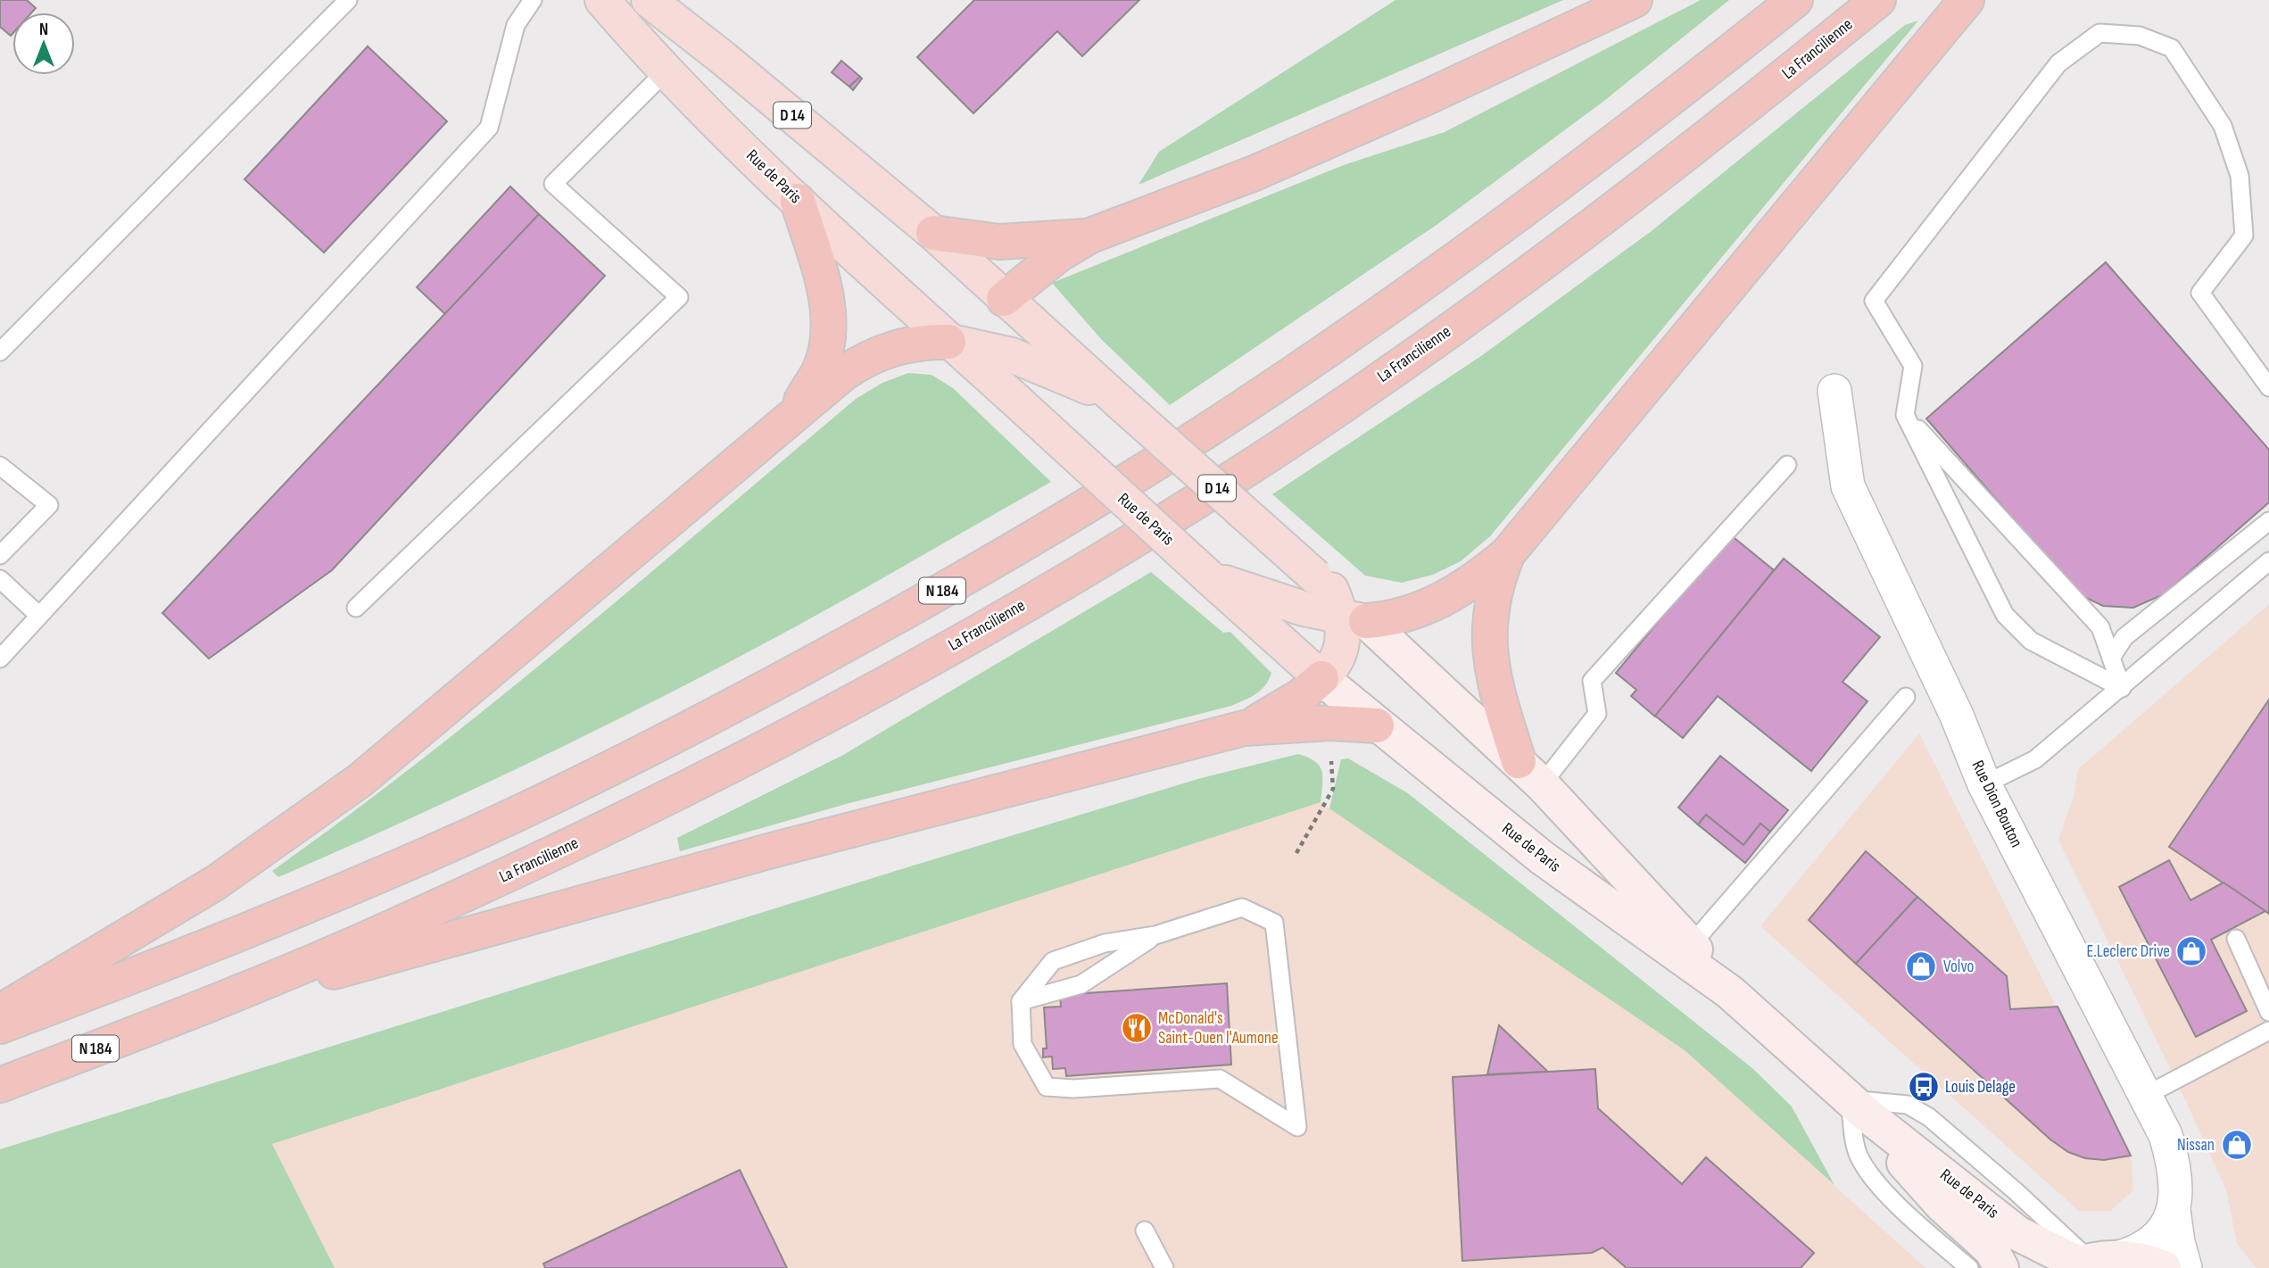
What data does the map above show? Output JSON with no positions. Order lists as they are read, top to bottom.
{
  "streets": {
    "highway": ["La Francilienne", "N 184"],
    "main road": ["D 14", "Rue de Paris"],
    "street": ["Rue Dion Bouton"]
  },
  "crossings": [
    ["D 14", "Rue de Paris"],
    ["Rue de Paris", "Rue Dion Bouton"]
  ],
  "places": {
    "shop": ["E.Leclerc Drive", "Volvo", "Nissan"],
    "restaurant": ["McDonald's Saint-Ouen l'Aumone"],
    "bus stop": ["Louis Delage"]
  },
  "north": "top"
}
